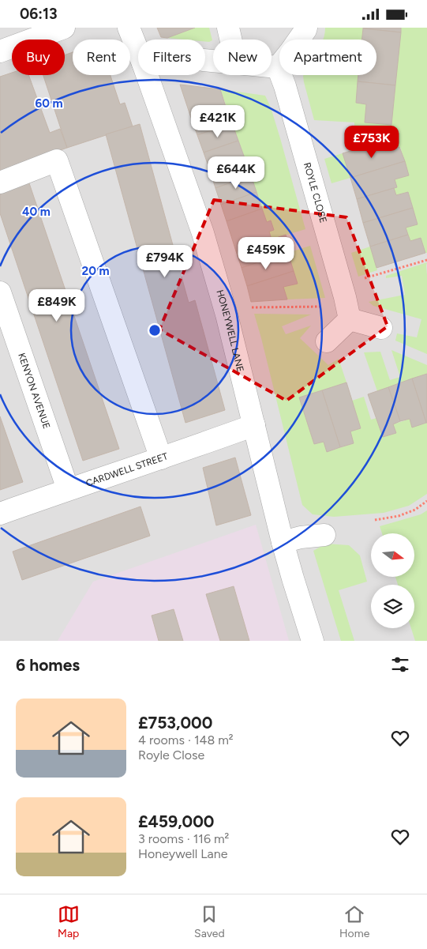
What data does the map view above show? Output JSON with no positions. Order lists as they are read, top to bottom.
{
  "streets": {
    "street": [
      "ROYLE CLOSE",
      "HONEYWELL LANE",
      "KENYON AVENUE",
      "CARDWELL STREET"
    ]
  },
  "crossings": [
    ["HONEYWELL LANE", "CARDWELL STREET"],
    ["KENYON AVENUE", "CARDWELL STREET"]
  ],
  "north": "right",
  "page": {
    "status": "06:13",
    "chip": [
      "Buy",
      "Rent",
      "Filters",
      "New",
      "Apartment"
    ],
    "price": [
      "£421K",
      "£753K",
      "£644K",
      "£459K",
      "£794K",
      "£849K"
    ],
    "heading": "6 homes",
    "list": [
      {
        "name": "£753,000",
        "note": "4 rooms · 148 m² · Royle Close"
      },
      {
        "name": "£459,000",
        "note": "3 rooms · 116 m² · Honeywell Lane"
      }
    ],
    "tabs": ["Map", "Saved", "Home"]
  },
  "rings": ["60 m", "40 m", "20 m"]
}
